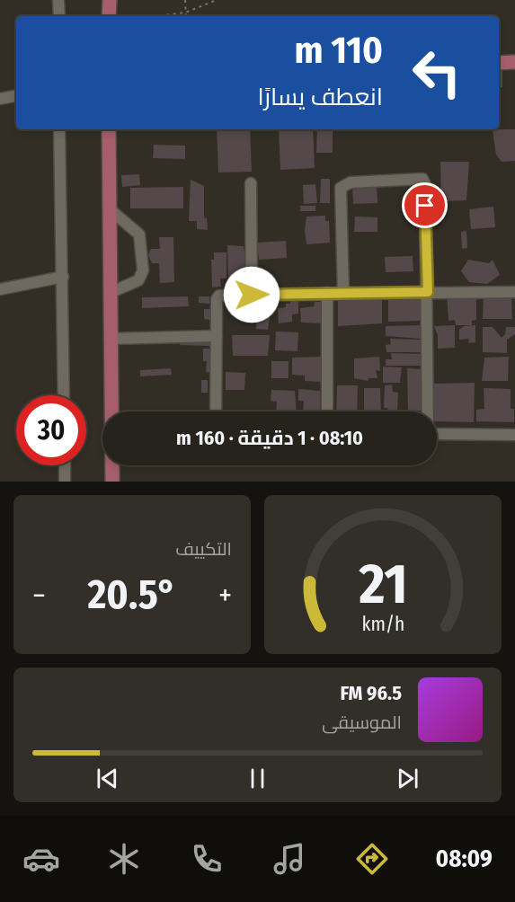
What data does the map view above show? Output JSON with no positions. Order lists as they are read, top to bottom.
{
  "page": {
    "turn": ["110 m", "انعطف يسارًا"],
    "limit": "30",
    "trip": "08:10 · 1 دقيقة · 160 m",
    "tile": "التكييف",
    "heat": ["−", "20.5°", "+"],
    "song": ["96.5 FM", "الموسيقى"],
    "tabs": "08:09",
    "gauge": ["21", "km/h"]
  }
}
